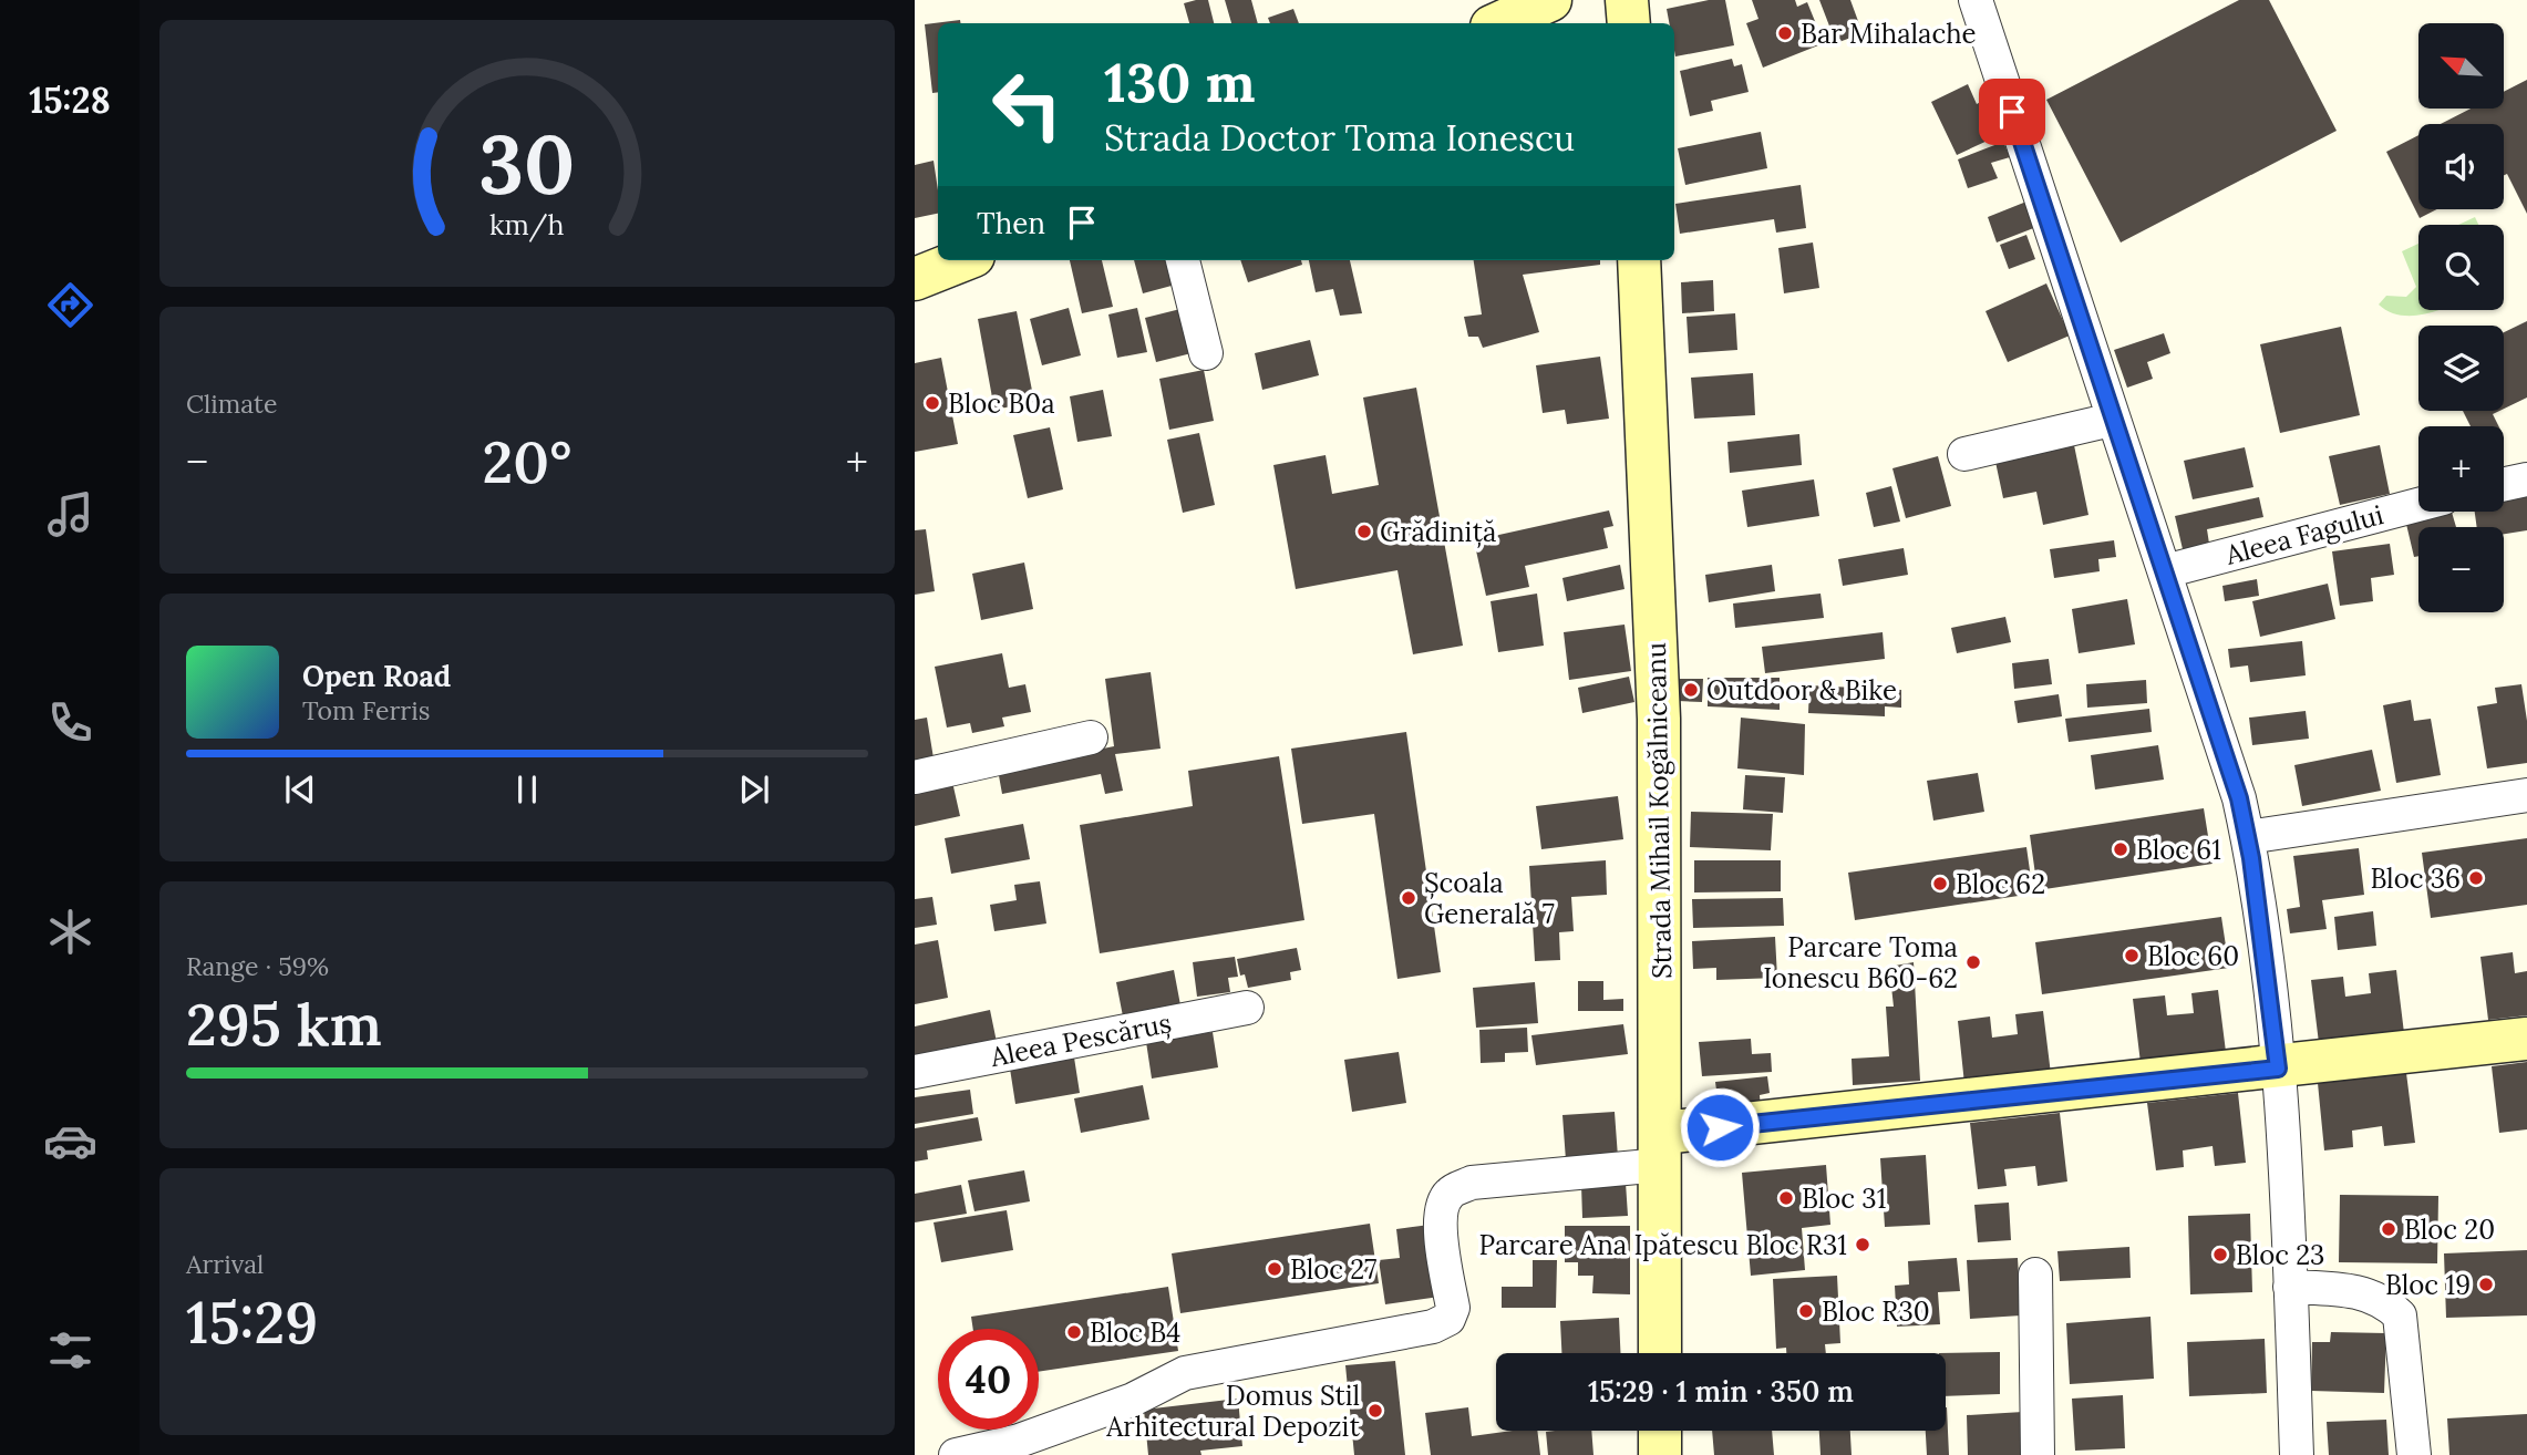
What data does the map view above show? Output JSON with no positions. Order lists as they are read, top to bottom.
{
  "streets": {
    "street": ["Aleea Fagului", "Strada Mihail Kogălniceanu", "Aleea Pescăruș"]
  },
  "places": [
    "Bar Mihalache",
    "Bloc B0a",
    "Grădiniță",
    "Outdoor & Bike",
    "Bloc 61",
    "Bloc 36",
    "Bloc 62",
    "Școala Generală 7",
    "Bloc 60",
    "Parcare Toma Ionescu B60-62",
    "Bloc 31",
    "Bloc 20",
    "Parcare Ana Ipătescu Bloc R31",
    "Bloc 23",
    "Bloc 27",
    "Bloc 19",
    "Bloc R30",
    "Bloc B4",
    "Domus Stil Arhitectural Depozit"
  ],
  "north": "top left",
  "page": {
    "tabs": "15:28",
    "map_buttons": ["+", "−"],
    "turn": ["130 m", "Strada Doctor Toma Ionescu"],
    "then": "Then",
    "tile": [
      "Climate",
      ["Range · 59%", "295 km"],
      ["Arrival", "15:29"]
    ],
    "heat": ["−", "20°", "+"],
    "song": ["Open Road", "Tom Ferris"],
    "limit": "40",
    "trip": "15:29 · 1 min · 350 m",
    "gauge": ["30", "km/h"]
  }
}
